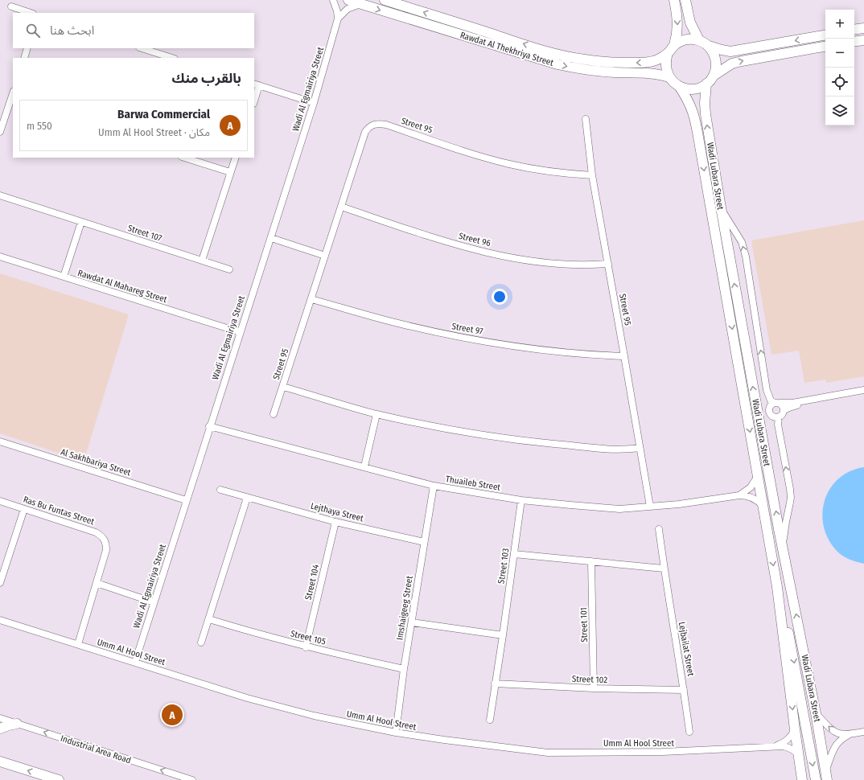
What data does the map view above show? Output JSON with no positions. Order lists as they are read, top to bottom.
{
  "streets": {
    "street": [
      "Rawdat Al Thekhriya Street",
      "Wadi Al Egmairiya Street",
      "Street 95",
      "Wadi Lubara Street",
      "Street 107",
      "Street 96",
      "Rawdat Al Mahareg Street",
      "Street 97",
      "Al Sakhbariya Street",
      "Thuaileb Street",
      "Ras Bu Funtas Street",
      "Lejthaya Street",
      "Street 103",
      "Street 104",
      "Imshaigeeg Street",
      "Street 101",
      "Street 105",
      "Lejbailat Street",
      "Umm Al Hool Street",
      "Street 102",
      "Industrial Area Road"
    ]
  },
  "crossings": [
    ["Rawdat Al Thekhriya Street", "Wadi Lubara Street"],
    ["Wadi Al Egmairiya Street", "Rawdat Al Mahareg Street"],
    ["Wadi Al Egmairiya Street", "Al Sakhbariya Street"],
    ["Wadi Al Egmairiya Street", "Thuaileb Street"],
    ["Wadi Al Egmairiya Street", "Umm Al Hool Street"],
    ["Street 95", "Street 96"],
    ["Street 95", "Street 97"],
    ["Street 95", "Thuaileb Street"],
    ["Wadi Lubara Street", "Thuaileb Street"],
    ["Wadi Lubara Street", "Umm Al Hool Street"],
    ["Thuaileb Street", "Street 103"],
    ["Thuaileb Street", "Imshaigeeg Street"],
    ["Ras Bu Funtas Street", "Umm Al Hool Street"],
    ["Lejthaya Street", "Street 104"],
    ["Lejthaya Street", "Imshaigeeg Street"],
    ["Street 103", "Street 102"],
    ["Street 104", "Street 105"],
    ["Imshaigeeg Street", "Street 105"],
    ["Imshaigeeg Street", "Umm Al Hool Street"],
    ["Street 101", "Street 102"],
    ["Lejbailat Street", "Street 102"]
  ],
  "page": {
    "map_buttons": ["+", "−"],
    "search": "ابحث هنا",
    "heading": "بالقرب منك",
    "list": [
      {
        "mark": "A",
        "name": "Barwa Commercial",
        "note": "مكان · Umm Al Hool Street",
        "value": "550 m"
      }
    ],
    "pins": "A"
  }
}
